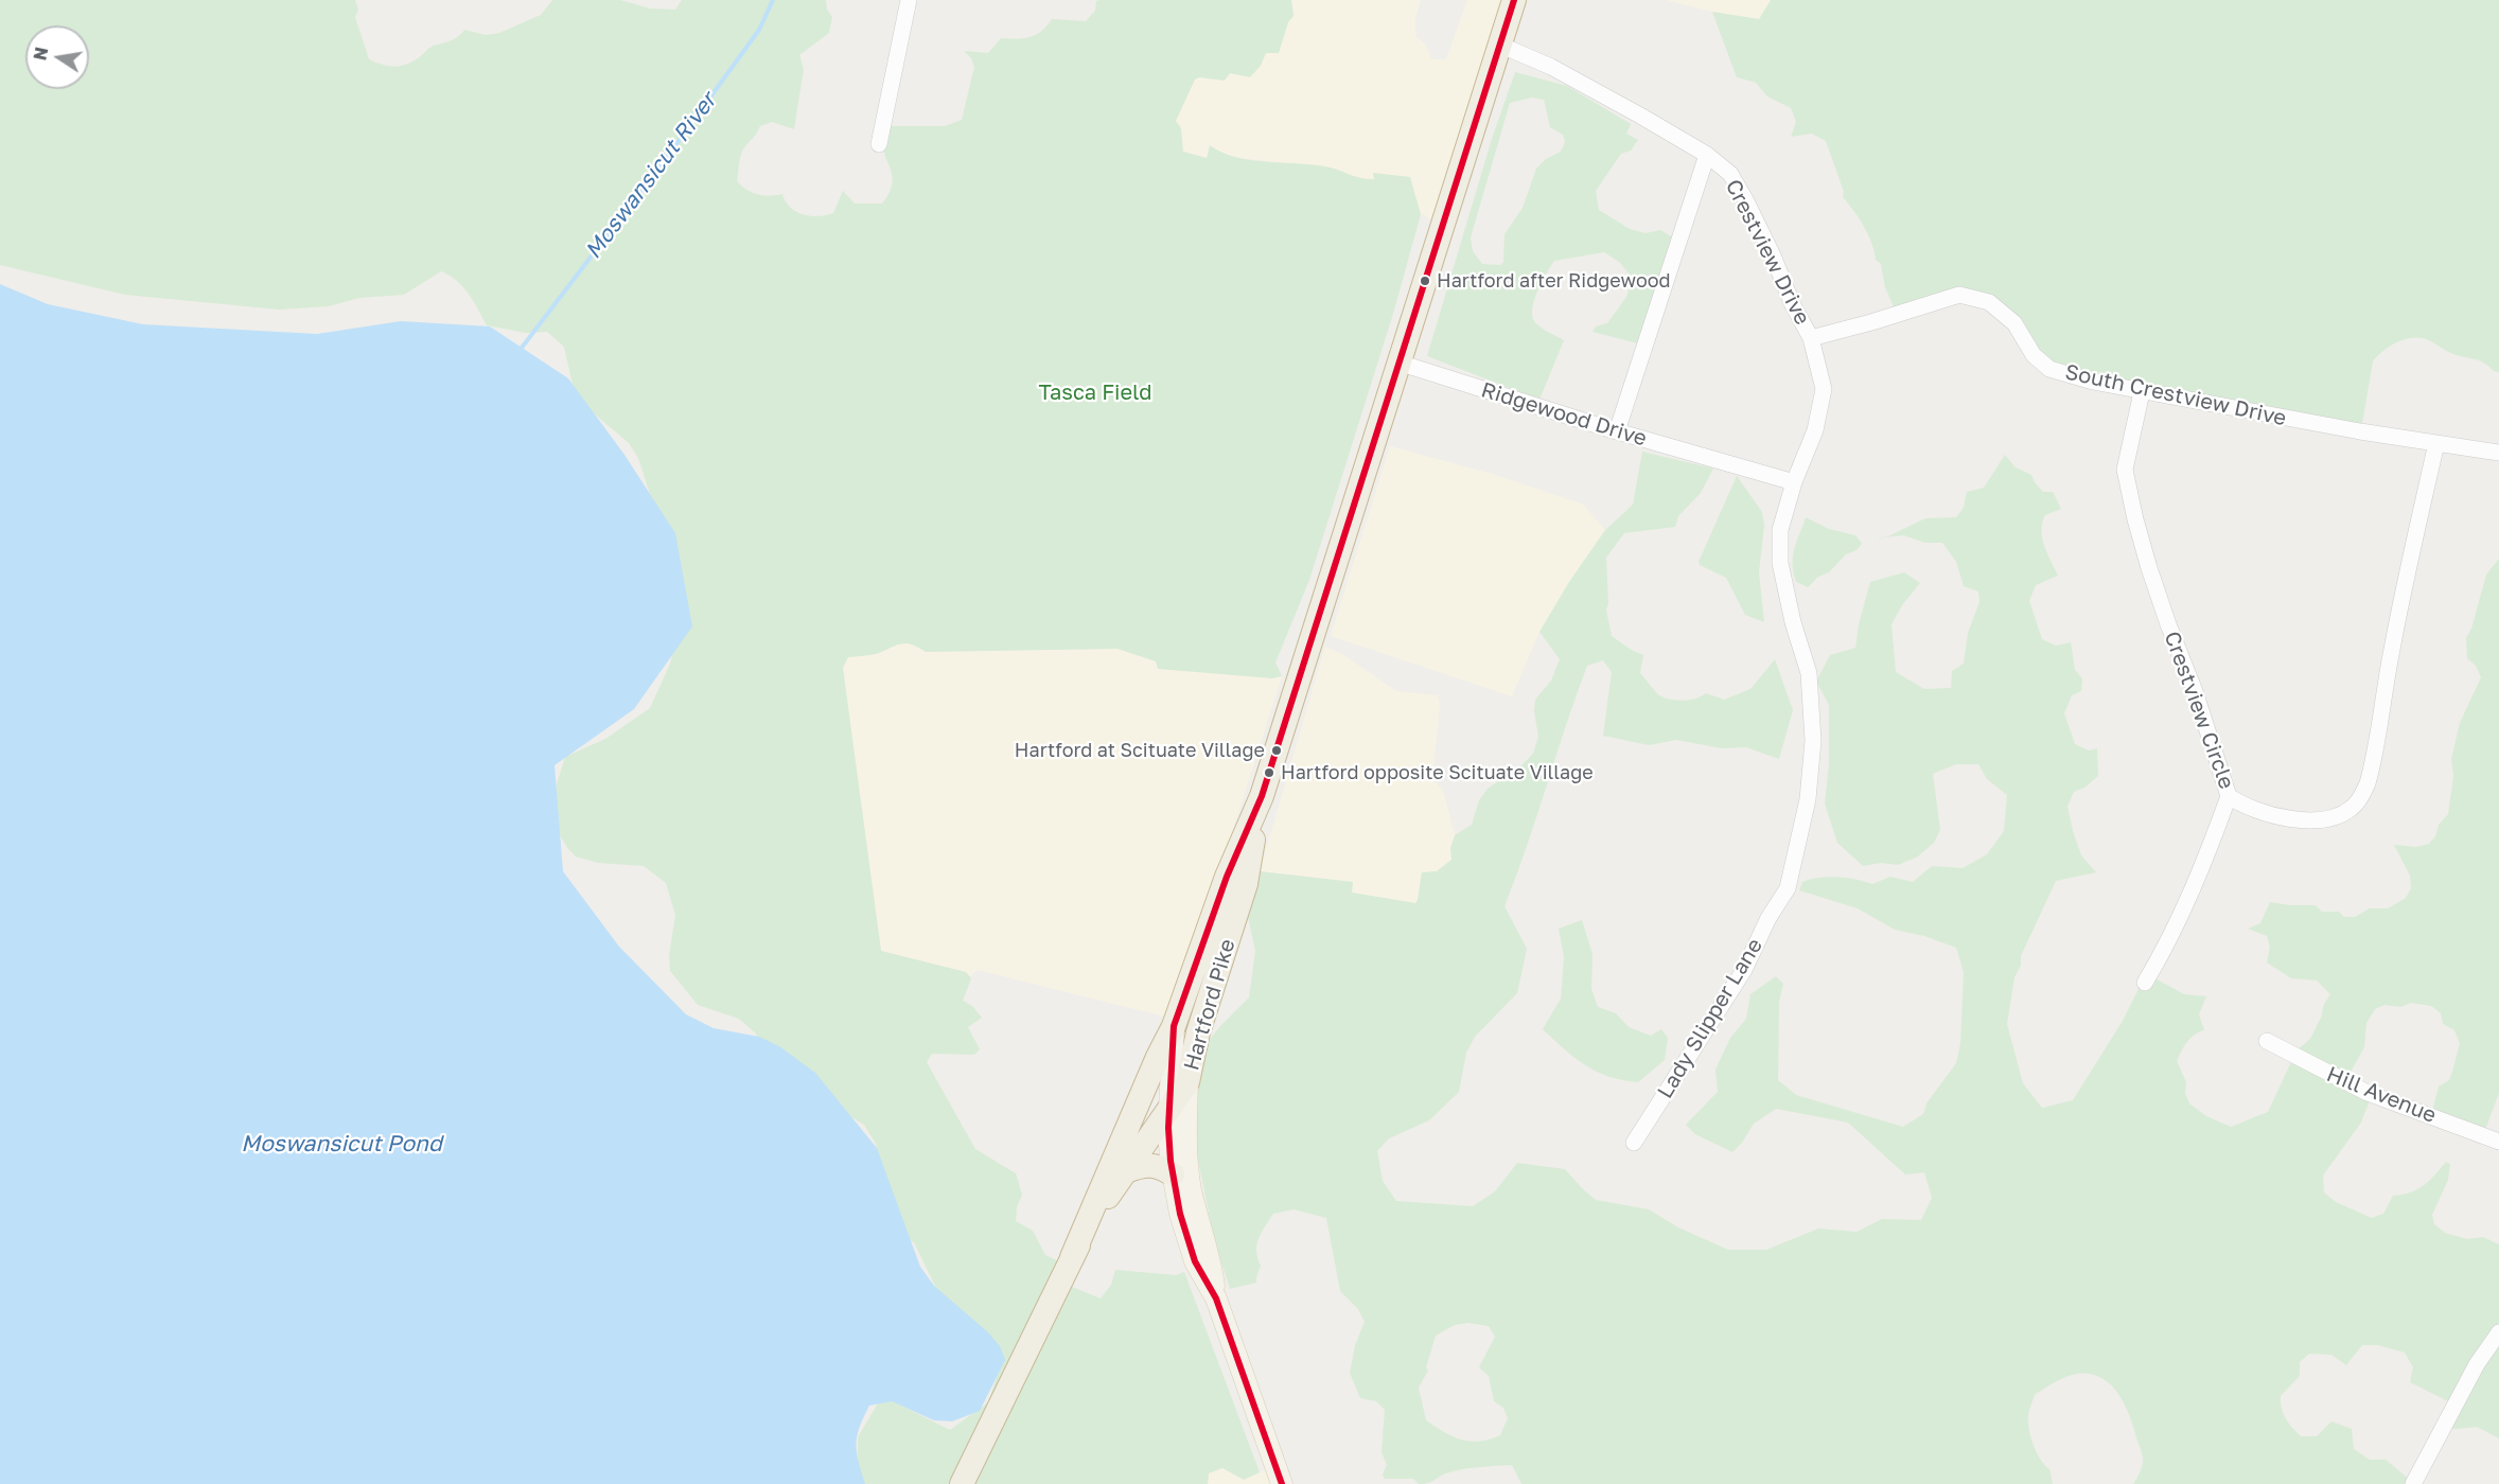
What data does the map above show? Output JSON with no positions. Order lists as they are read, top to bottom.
{
  "streets": {
    "highway": ["Hartford Pike"],
    "street": [
      "Crestview Drive",
      "South Crestview Drive",
      "Ridgewood Drive",
      "Crestview Circle",
      "Lady Slipper Lane",
      "Hill Avenue"
    ]
  },
  "crossings": [
    ["Crestview Drive", "South Crestview Drive"],
    ["Crestview Drive", "Ridgewood Drive"],
    ["Crestview Drive", "Hartford Pike"],
    ["Crestview Drive", "Lady Slipper Lane"],
    ["South Crestview Drive", "Crestview Circle"],
    ["Ridgewood Drive", "Hartford Pike"],
    ["Ridgewood Drive", "Lady Slipper Lane"]
  ],
  "water": ["Moswansicut River", "Moswansicut Pond"],
  "parks": ["Tasca Field"],
  "places": ["Hartford after Ridgewood", "Hartford at Scituate Village", "Hartford opposite Scituate Village"],
  "north": "left"
}
